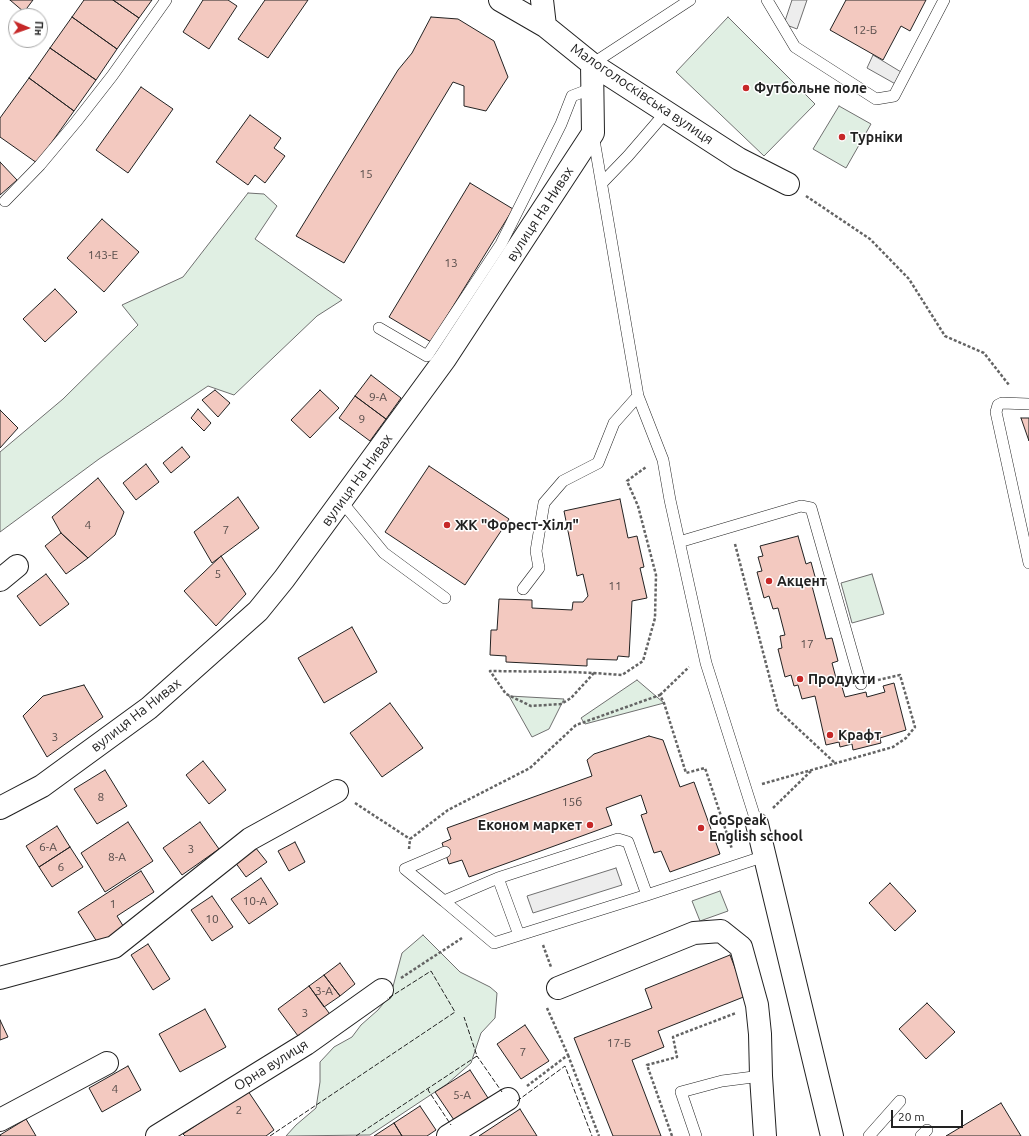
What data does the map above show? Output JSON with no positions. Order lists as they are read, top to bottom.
{
  "streets": {
    "street": ["Малоголосківська вулиця", "вулиця На Нивах", "Орна вулиця"]
  },
  "places": [
    "Футбольне поле",
    "Турніки",
    "ЖК \"Форест-Хілл\"",
    "Акцент",
    "Продукти",
    "Крафт",
    "Економ маркет",
    "GoSpeak English school"
  ],
  "house_numbers": [
    "12-Б",
    "15",
    "143-Е",
    "13",
    "9-А",
    "9",
    "4",
    "7",
    "5",
    "11",
    "17",
    "3",
    "8",
    "15б",
    "6-А",
    "3",
    "8-А",
    "6",
    "10-А",
    "1",
    "10",
    "3-А",
    "3",
    "17-Б",
    "7",
    "4",
    "5-А",
    "2"
  ],
  "scale_bar": "20 m",
  "north": "right"
}
